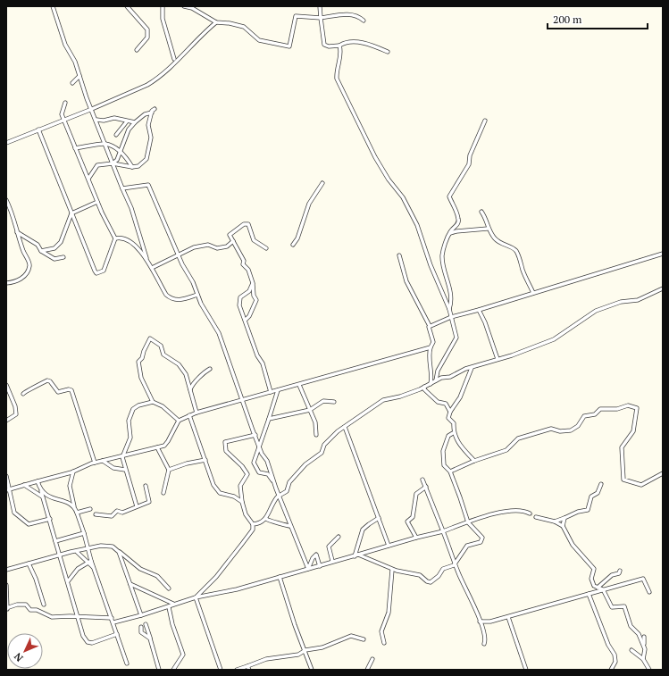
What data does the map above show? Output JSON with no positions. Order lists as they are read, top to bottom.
{
  "scale_bar": "200 m",
  "north": "bottom left"
}
